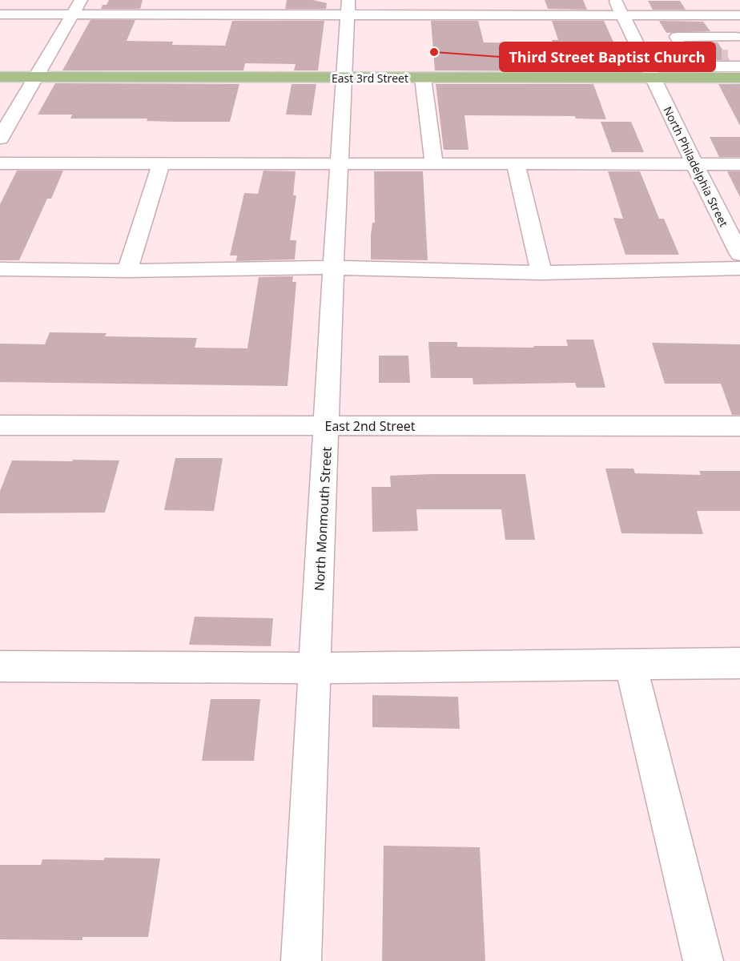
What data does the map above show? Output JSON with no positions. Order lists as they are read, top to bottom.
{
  "streets": {
    "main road": ["East 3rd Street"],
    "street": ["North Philadelphia Street", "East 2nd Street", "North Monmouth Street"]
  },
  "crossings": [
    ["East 3rd Street", "North Philadelphia Street"],
    ["East 3rd Street", "North Monmouth Street"],
    ["East 2nd Street", "North Monmouth Street"]
  ],
  "places": ["Third Street Baptist Church"]
}
